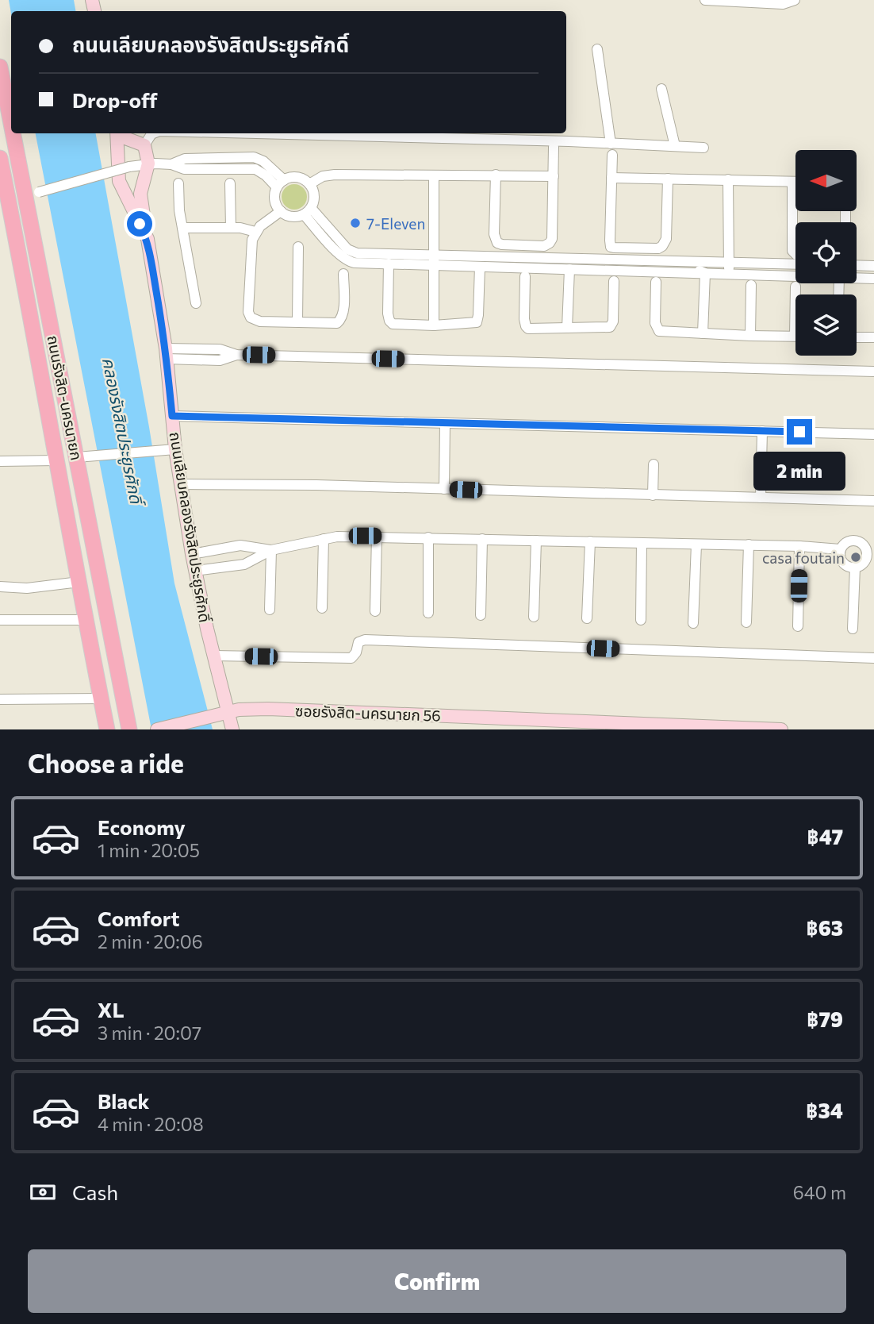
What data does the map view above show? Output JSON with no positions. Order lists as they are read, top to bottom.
{
  "streets": {
    "main road": ["ถนนรังสิต-นครนายก"],
    "street": ["ถนนเลียบคลองรังสิตประยูรศักดิ์", "ซอยรังสิต-นครนายก 56"]
  },
  "crossings": [
    ["ถนนเลียบคลองรังสิตประยูรศักดิ์", "ซอยรังสิต-นครนายก 56"]
  ],
  "water": ["คลองรังสิตประยูรศักดิ์"],
  "places": ["7-Eleven", "casa foutain"],
  "north": "left",
  "page": {
    "banner": ["ถนนเลียบคลองรังสิตประยูรศักดิ์", "Drop-off"],
    "bubble": "2 min",
    "heading": "Choose a ride",
    "list": [
      {
        "name": "Economy",
        "note": "1 min · 20:05",
        "value": "฿47"
      },
      {
        "name": "Comfort",
        "note": "2 min · 20:06",
        "value": "฿63"
      },
      {
        "name": "XL",
        "note": "3 min · 20:07",
        "value": "฿79"
      },
      {
        "name": "Black",
        "note": "4 min · 20:08",
        "value": "฿34"
      }
    ],
    "pay": ["Cash", "640 m"],
    "buttons": "Confirm"
  }
}
